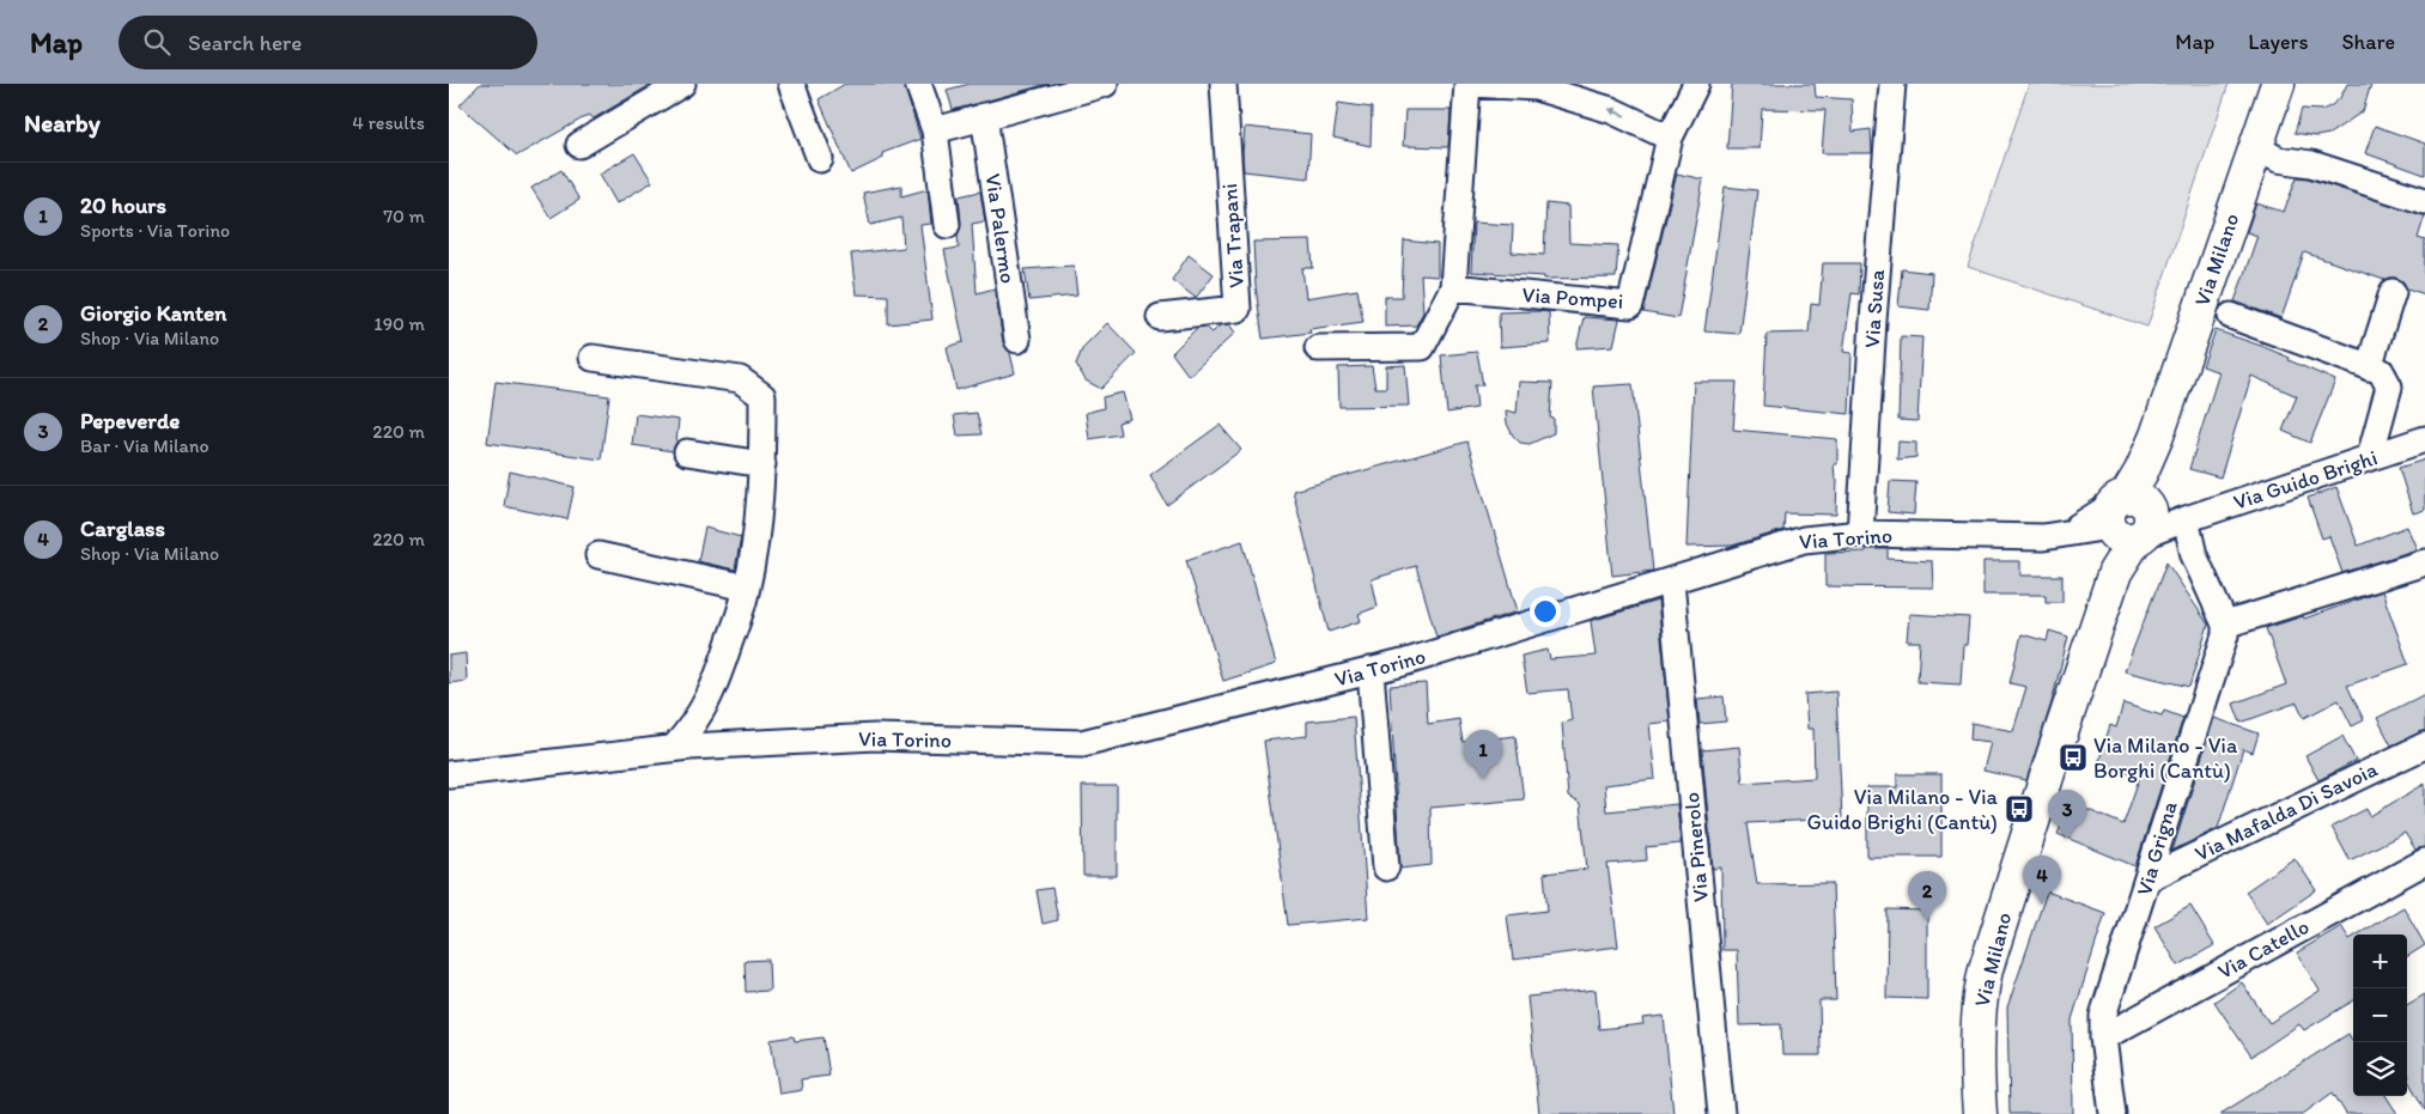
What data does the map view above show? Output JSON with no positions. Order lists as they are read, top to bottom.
{
  "streets": {
    "main road": ["Via Milano"],
    "street": [
      "Via Palermo",
      "Via Trapani",
      "Via Pompei",
      "Via Susa",
      "Via Guido Brighi",
      "Via Torino",
      "Via Mafalda Di Savoia",
      "Via Pinerolo",
      "Via Grigna",
      "Via Catello"
    ]
  },
  "crossings": [
    ["Via Milano", "Via Guido Brighi"],
    ["Via Milano", "Via Torino"],
    ["Via Susa", "Via Torino"],
    ["Via Guido Brighi", "Via Torino"],
    ["Via Torino", "Via Pinerolo"],
    ["Via Mafalda Di Savoia", "Via Grigna"],
    ["Via Grigna", "Via Catello"]
  ],
  "places": {
    "bus stop": ["Via Milano - Via Borghi (Cantù)", "Via Milano - Via Guido Brighi (Cantù)"]
  },
  "page": {
    "header": "Map",
    "search": "Search here",
    "nav": ["Map", "Layers", "Share"],
    "heading": ["Nearby", "4 results"],
    "list": [
      {
        "mark": "1",
        "name": "20 hours",
        "note": "Sports · Via Torino",
        "value": "70 m"
      },
      {
        "mark": "2",
        "name": "Giorgio Kanten",
        "note": "Shop · Via Milano",
        "value": "190 m"
      },
      {
        "mark": "3",
        "name": "Pepeverde",
        "note": "Bar · Via Milano",
        "value": "220 m"
      },
      {
        "mark": "4",
        "name": "Carglass",
        "note": "Shop · Via Milano",
        "value": "220 m"
      }
    ],
    "pins": [
      "1",
      "3",
      "4",
      "2"
    ],
    "map_buttons": ["+", "−"]
  }
}
